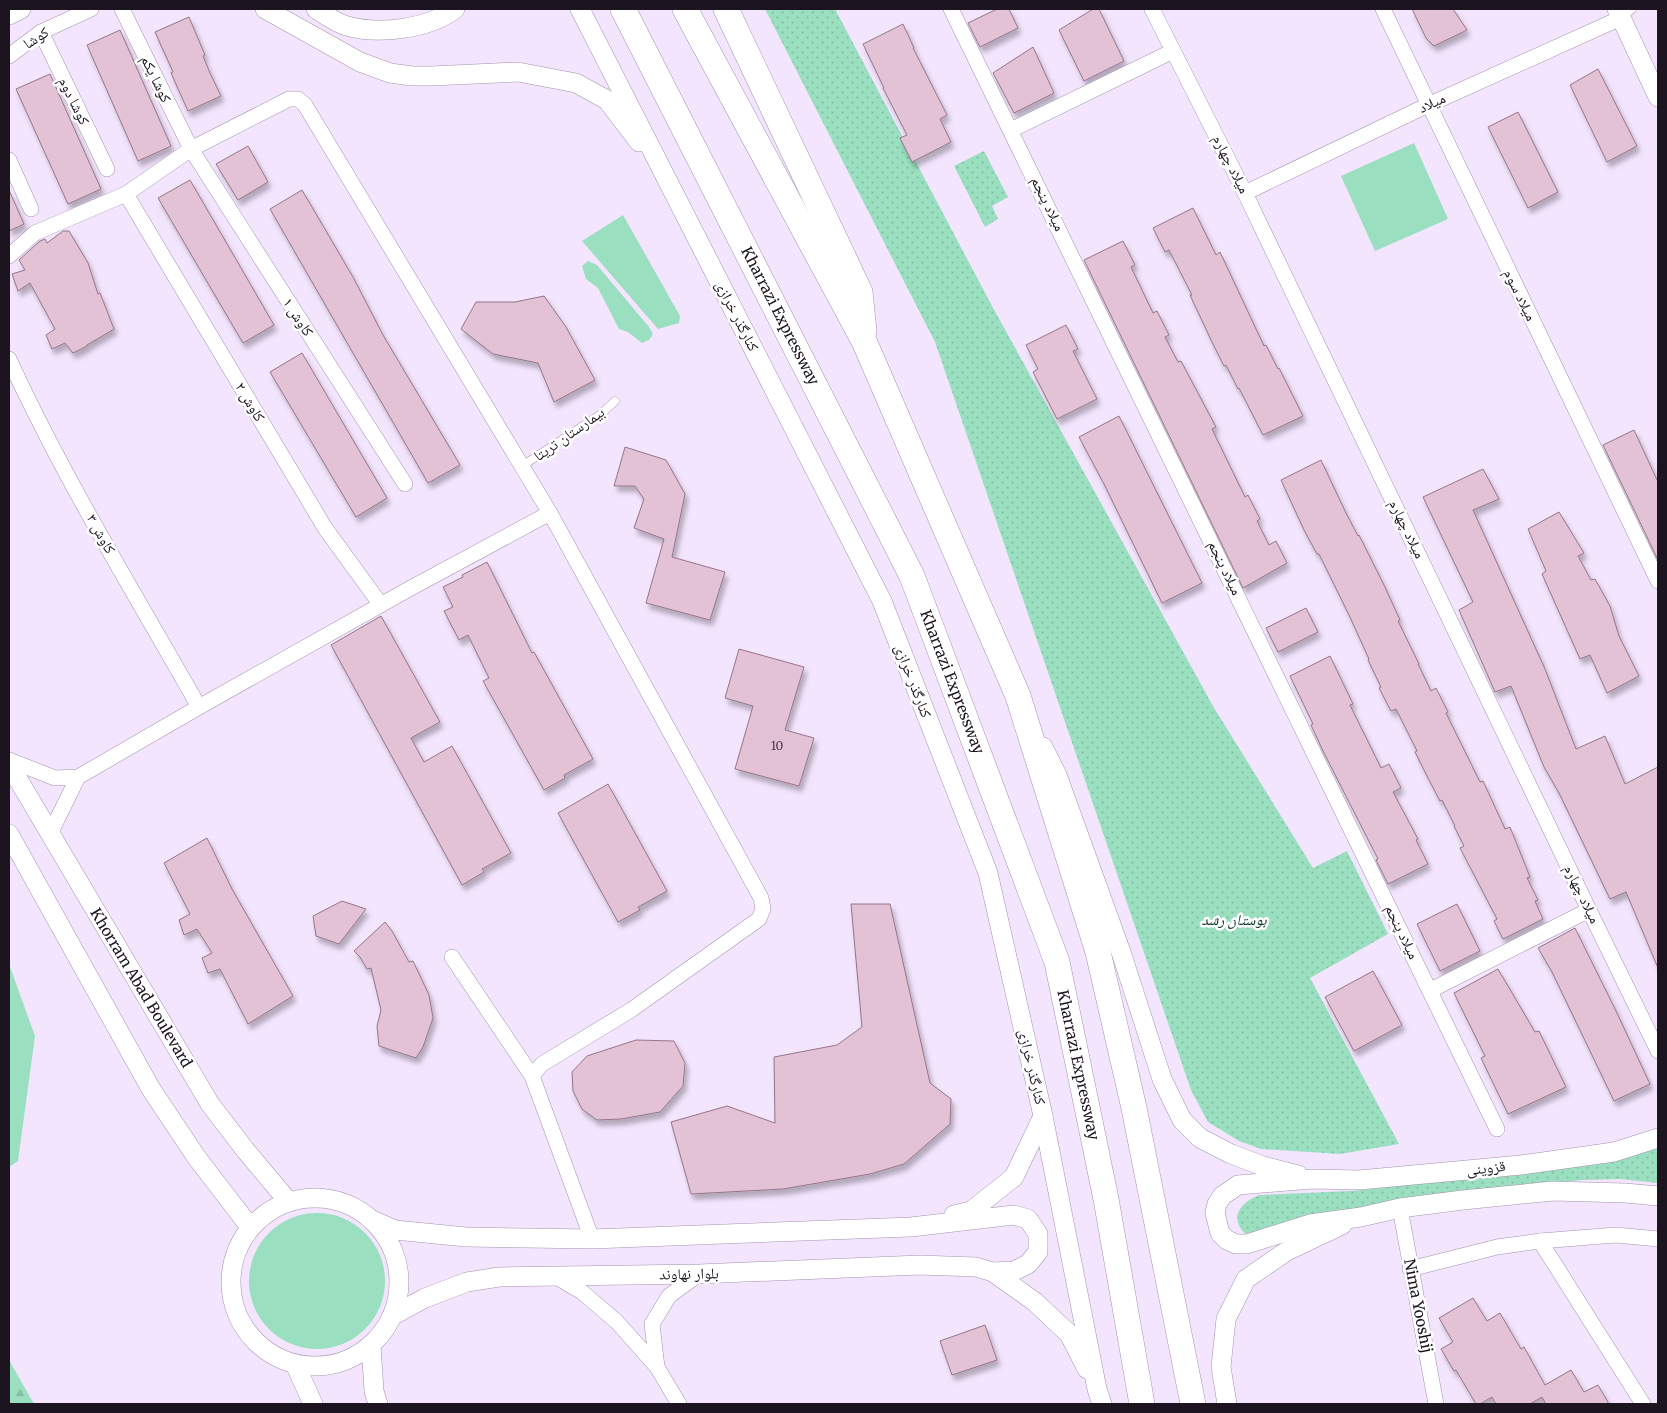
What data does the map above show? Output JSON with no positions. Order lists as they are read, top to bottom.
{
  "streets": {
    "highway": ["Kharrazi Expressway"],
    "street": [
      "کوشا",
      "کوشا یکم",
      "کوشا دوم",
      "میلاد",
      "میلاد چهارم",
      "میلاد پنجم",
      "میلاد سوم",
      "کنارگذر خرازی",
      "کاوش ۱",
      "کاوش ۲",
      "کاوش ۳",
      "Khorram Abad Boulevard",
      "قزوینی",
      "بلوار نهاوند",
      "Nima Yooshij"
    ],
    "lane": ["بیمارستان تریتا"]
  },
  "crossings": [
    ["کوشا", "کوشا دوم"],
    ["کوشا یکم", "کاوش ۱"],
    ["میلاد", "میلاد چهارم"],
    ["میلاد", "میلاد سوم"],
    ["Khorram Abad Boulevard", "بلوار نهاوند"],
    ["قزوینی", "Nima Yooshij"]
  ],
  "parks": ["بوستان رشد"],
  "house_numbers": ["10"]
}
